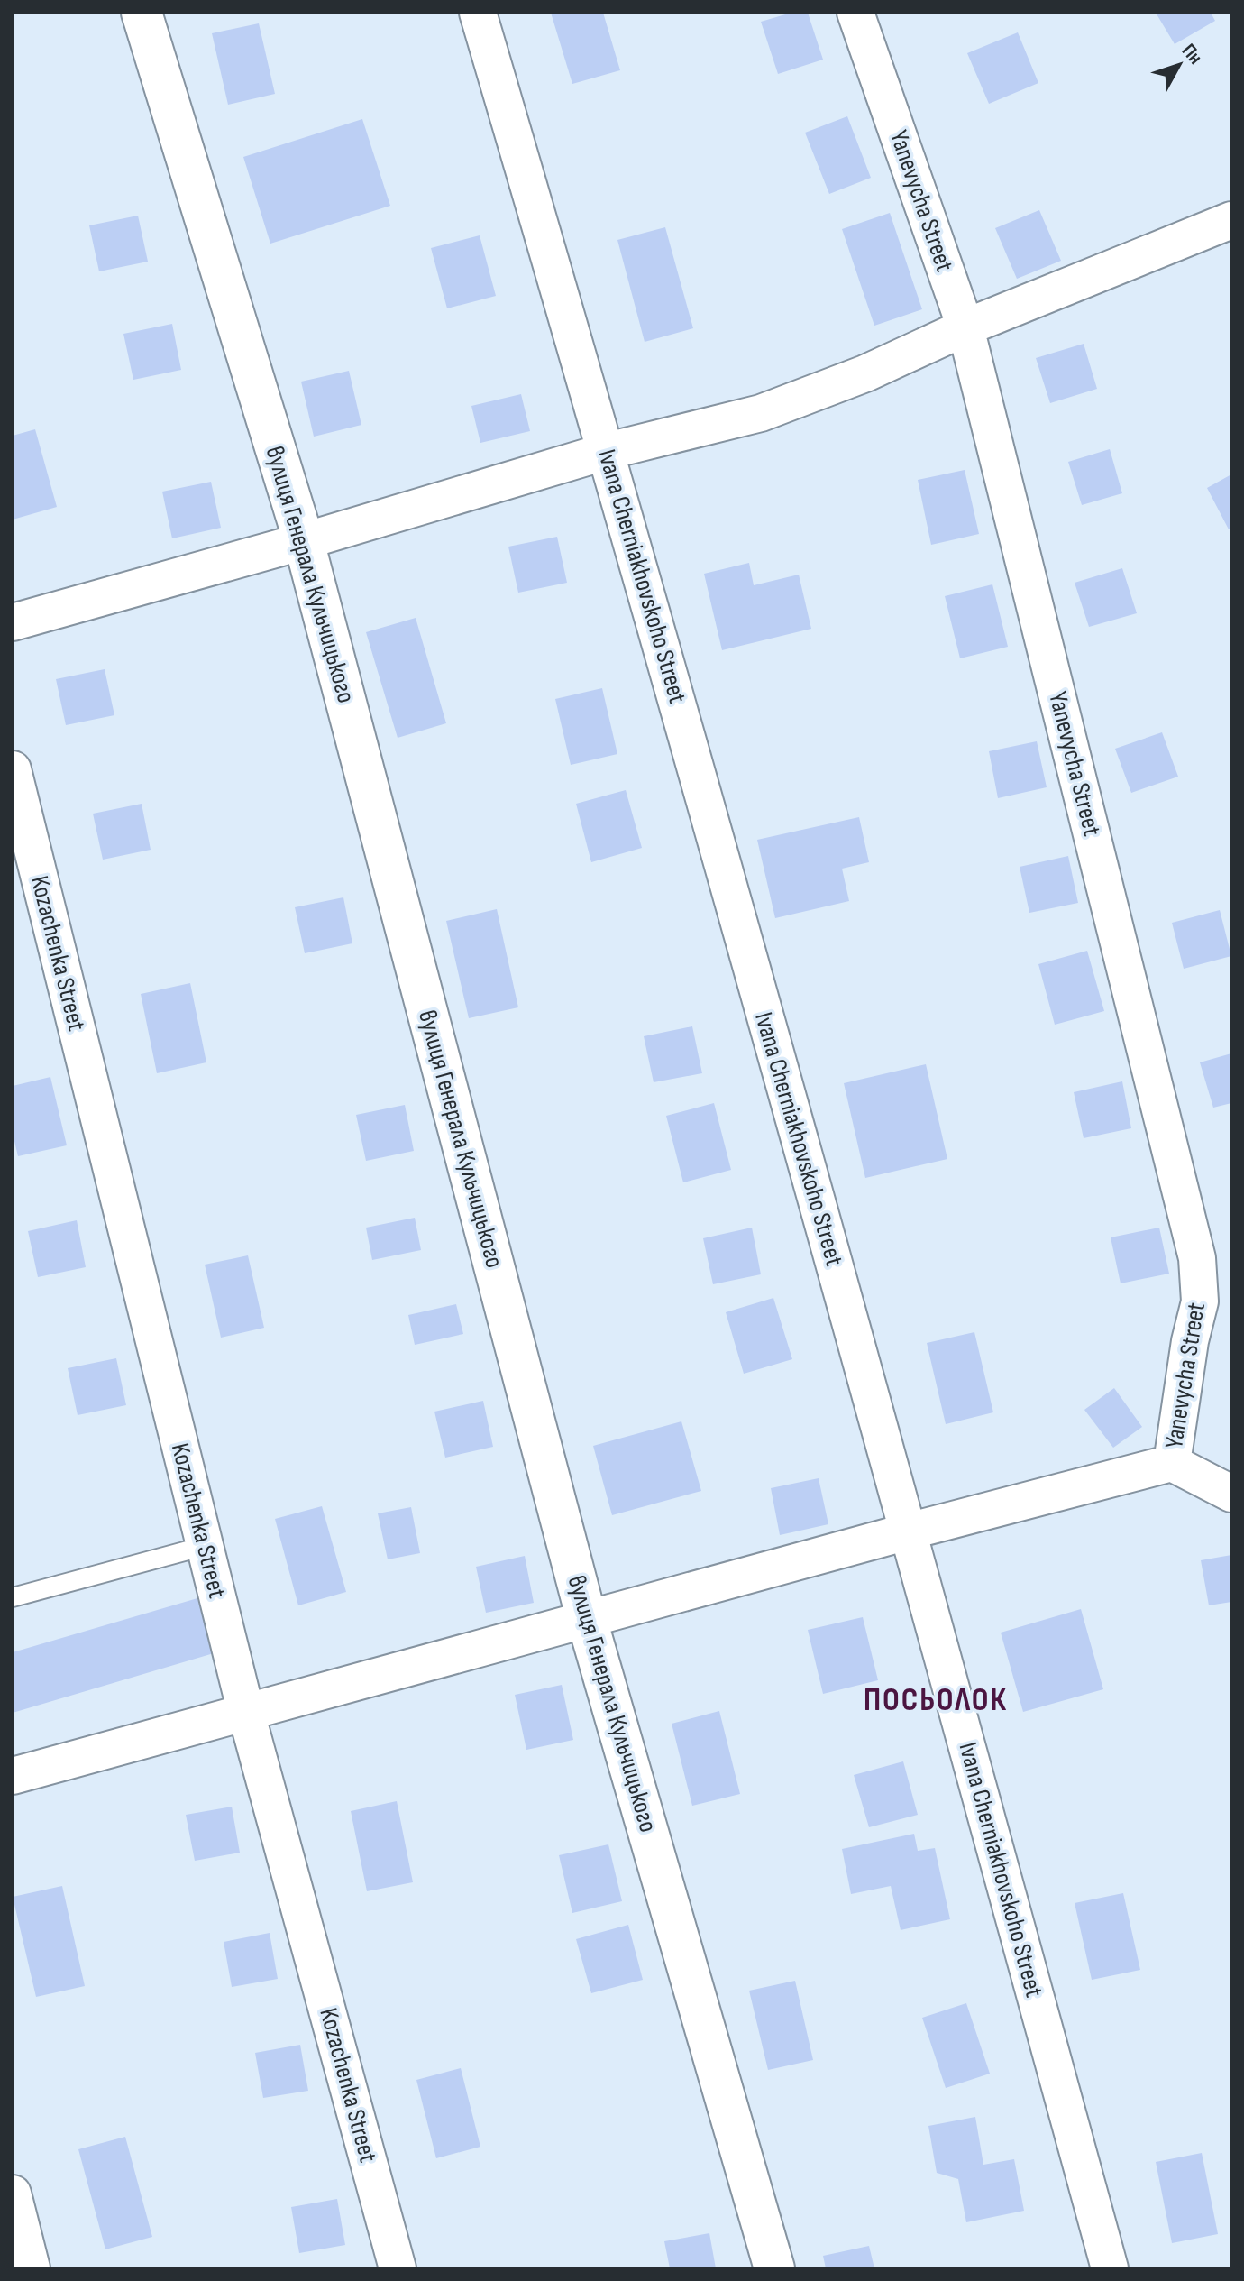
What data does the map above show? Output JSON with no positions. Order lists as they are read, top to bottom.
{
  "streets": {
    "street": [
      "Yanevycha Street",
      "вулиця Генерала Кульчицького",
      "Ivana Cherniakhovskoho Street",
      "Kozachenka Street"
    ]
  },
  "districts": ["ПОСЬОЛОК"],
  "north": "top right"
}
